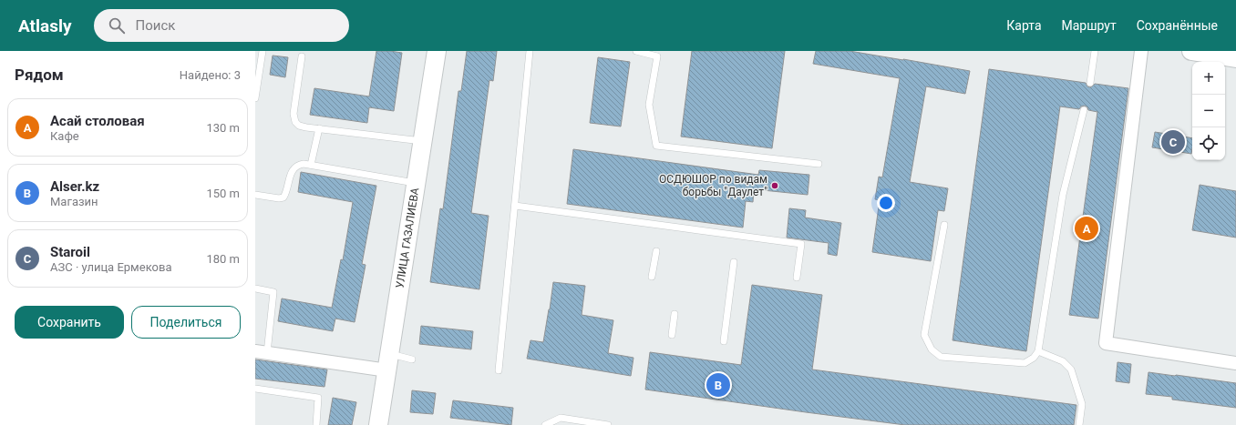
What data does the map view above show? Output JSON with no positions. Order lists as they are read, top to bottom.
{
  "streets": {
    "main road": ["УЛИЦА ГАЗАЛИЕВА"]
  },
  "places": ["ОСДЮШОР по видам борьбы \"Даулет\""],
  "page": {
    "header": "Atlasly",
    "search": "Поиск",
    "nav": ["Карта", "Маршрут", "Сохранённые"],
    "heading": ["Рядом", "Найдено: 3"],
    "map_buttons": ["+", "−"],
    "list": [
      {
        "mark": "A",
        "name": "Асай столовая",
        "note": "Кафе",
        "value": "130 m"
      },
      {
        "mark": "B",
        "name": "Alser.kz",
        "note": "Магазин",
        "value": "150 m"
      },
      {
        "mark": "C",
        "name": "Staroil",
        "note": "АЗС · улица Ермекова",
        "value": "180 m"
      }
    ],
    "pins": ["C", "A", "B"],
    "buttons": ["Сохранить", "Поделиться"]
  }
}
